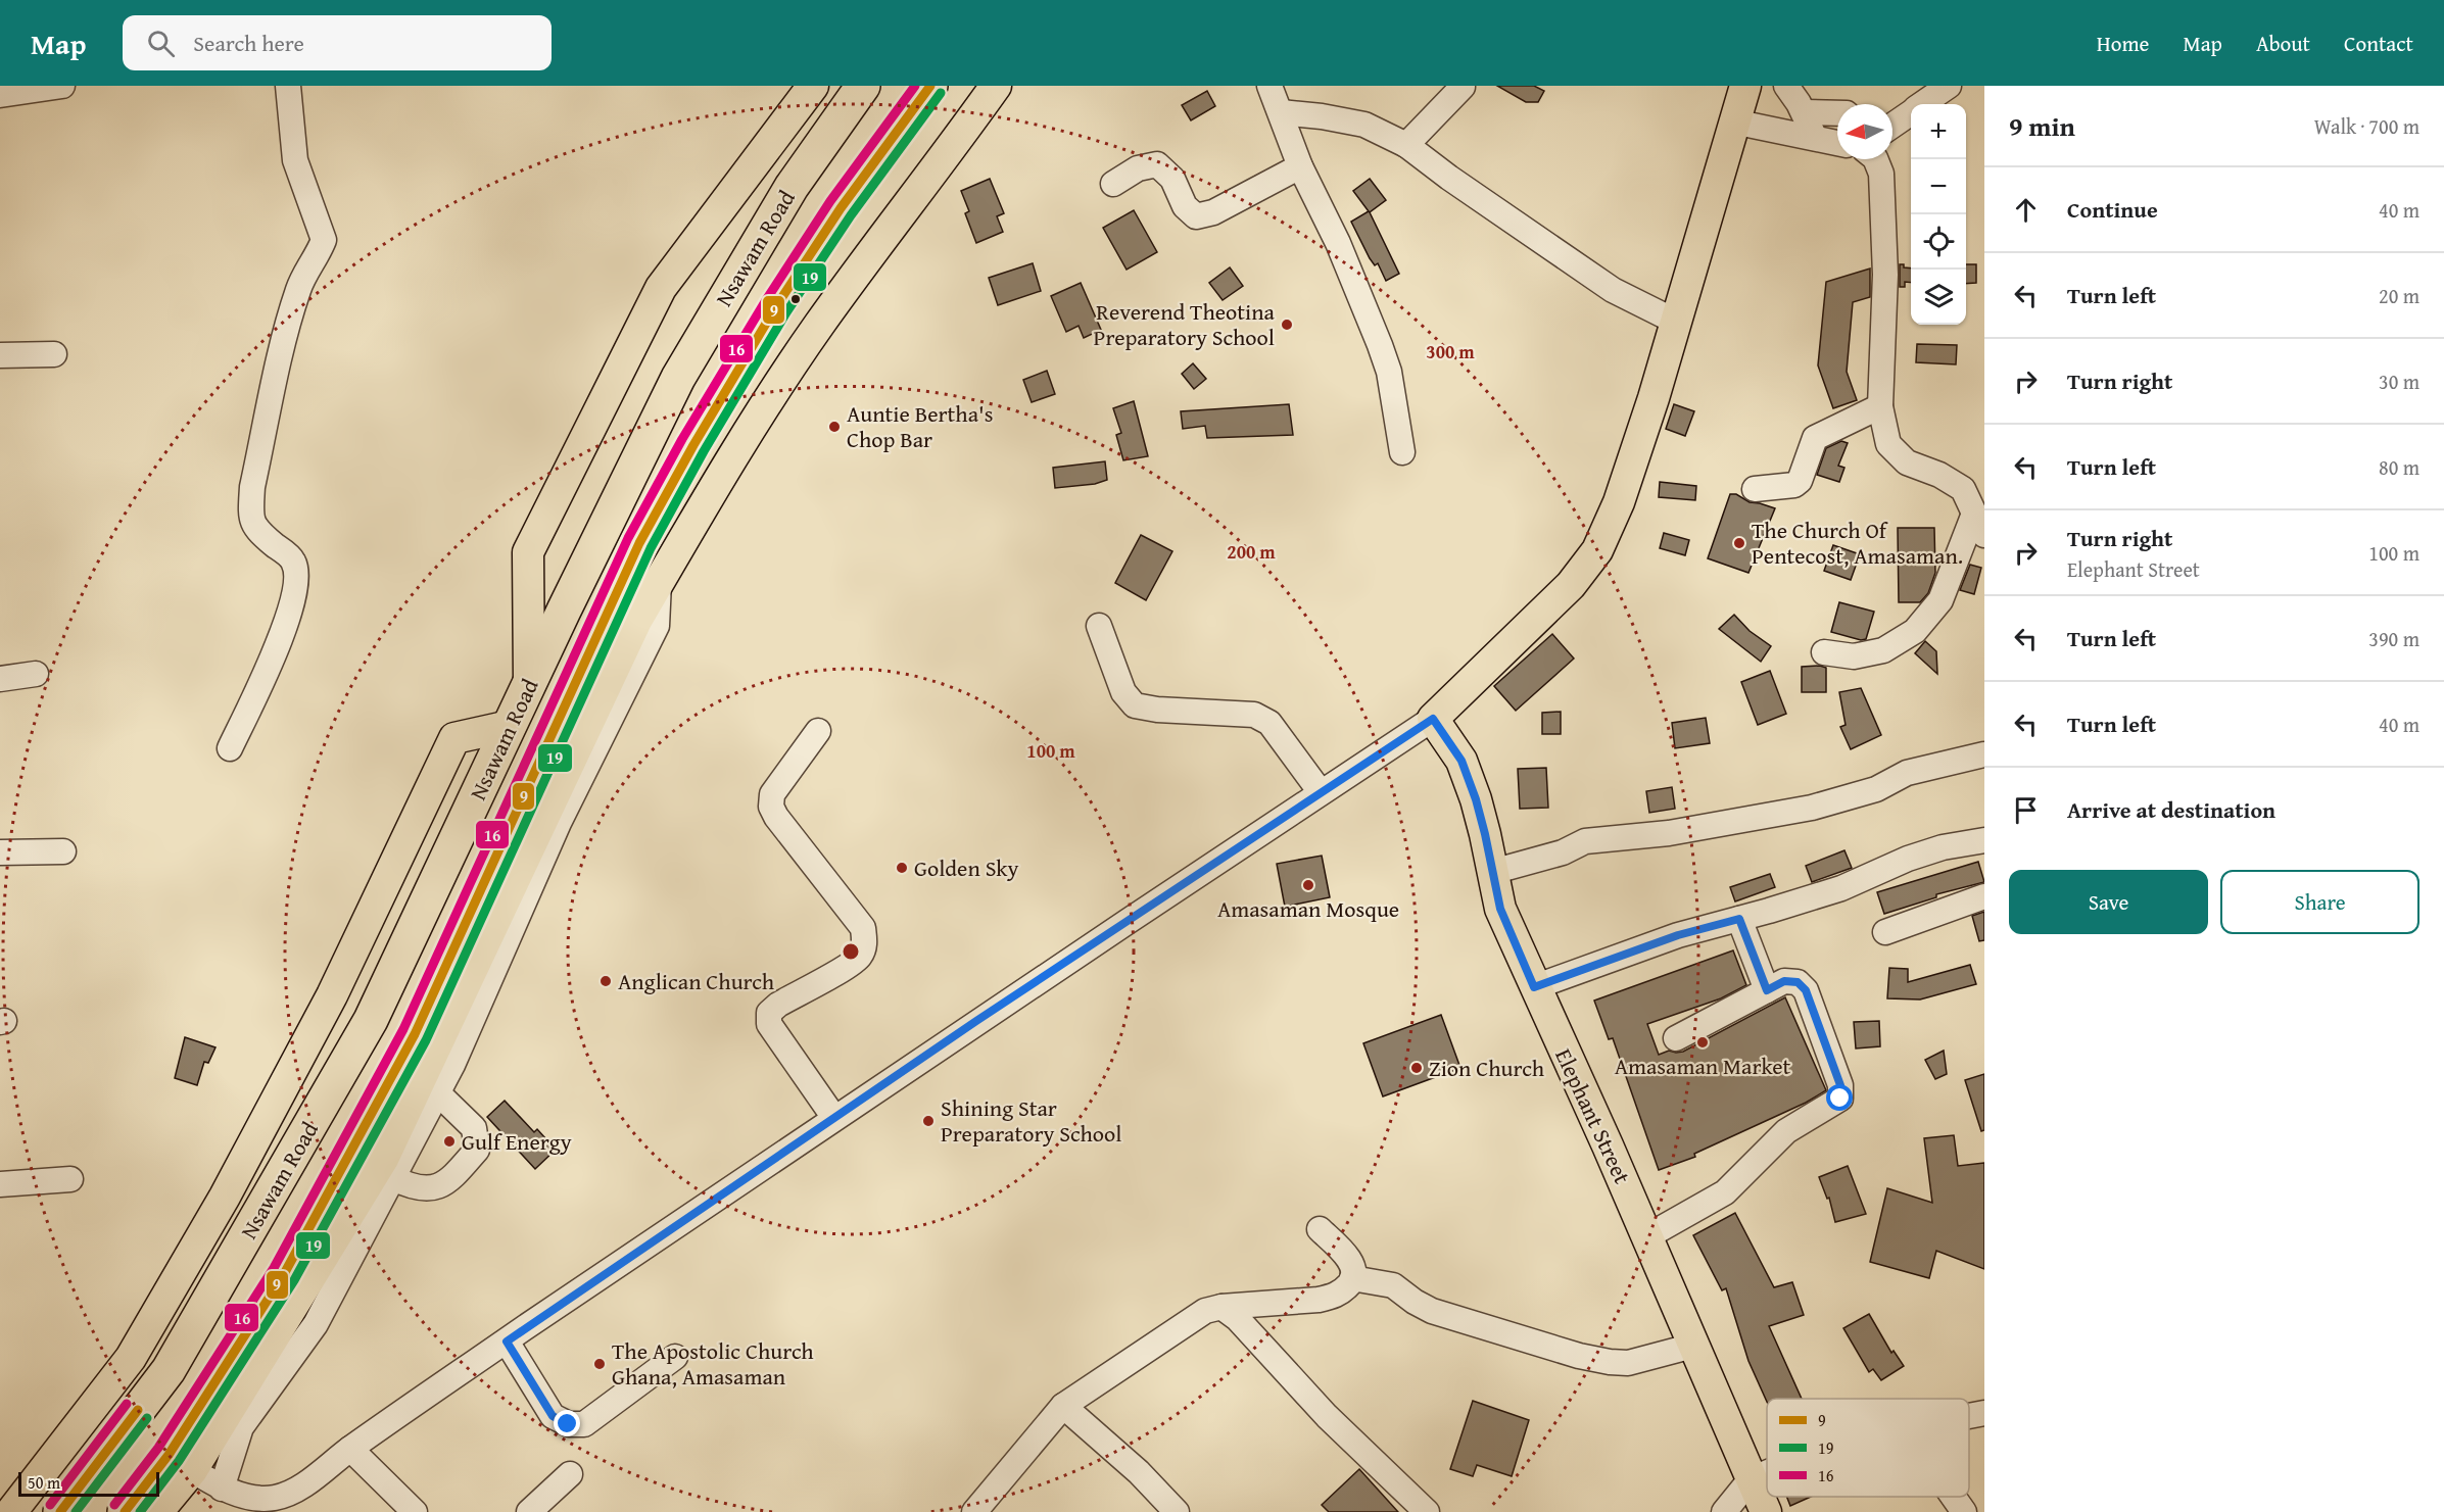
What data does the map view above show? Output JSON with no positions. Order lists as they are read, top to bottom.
{
  "streets": {
    "highway": ["Nsawam Road"],
    "main road": ["Elephant Street"]
  },
  "places": [
    "Reverend Theotina Preparatory School",
    "Auntie Bertha's Chop Bar",
    "The Church Of Pentecost, Amasaman.",
    "Golden Sky",
    "Amasaman Mosque",
    "Anglican Church",
    "Amasaman Market",
    "Zion Church",
    "Shining Star Preparatory School",
    "Gulf Energy",
    "The Apostolic Church Ghana, Amasaman"
  ],
  "lines": ["transit line 9", "transit line 16", "transit line 19"],
  "legend": ["9", "19", "16"],
  "scale_bar": "50 m",
  "north": "left",
  "page": {
    "header": "Map",
    "search": "Search here",
    "nav": [
      "Home",
      "Map",
      "About",
      "Contact"
    ],
    "heading": ["9 min", "Walk · 700 m"],
    "map_buttons": ["+", "−"],
    "list": [
      ["Continue", "40 m"],
      ["Turn left", "20 m"],
      ["Turn right", "30 m"],
      ["Turn left", "80 m"],
      ["Turn right", "Elephant Street", "100 m"],
      ["Turn left", "390 m"],
      ["Turn left", "40 m"],
      "Arrive at destination"
    ],
    "buttons": ["Save", "Share"],
    "scale": "50 m"
  },
  "rings": ["300 m", "200 m", "100 m"]
}
